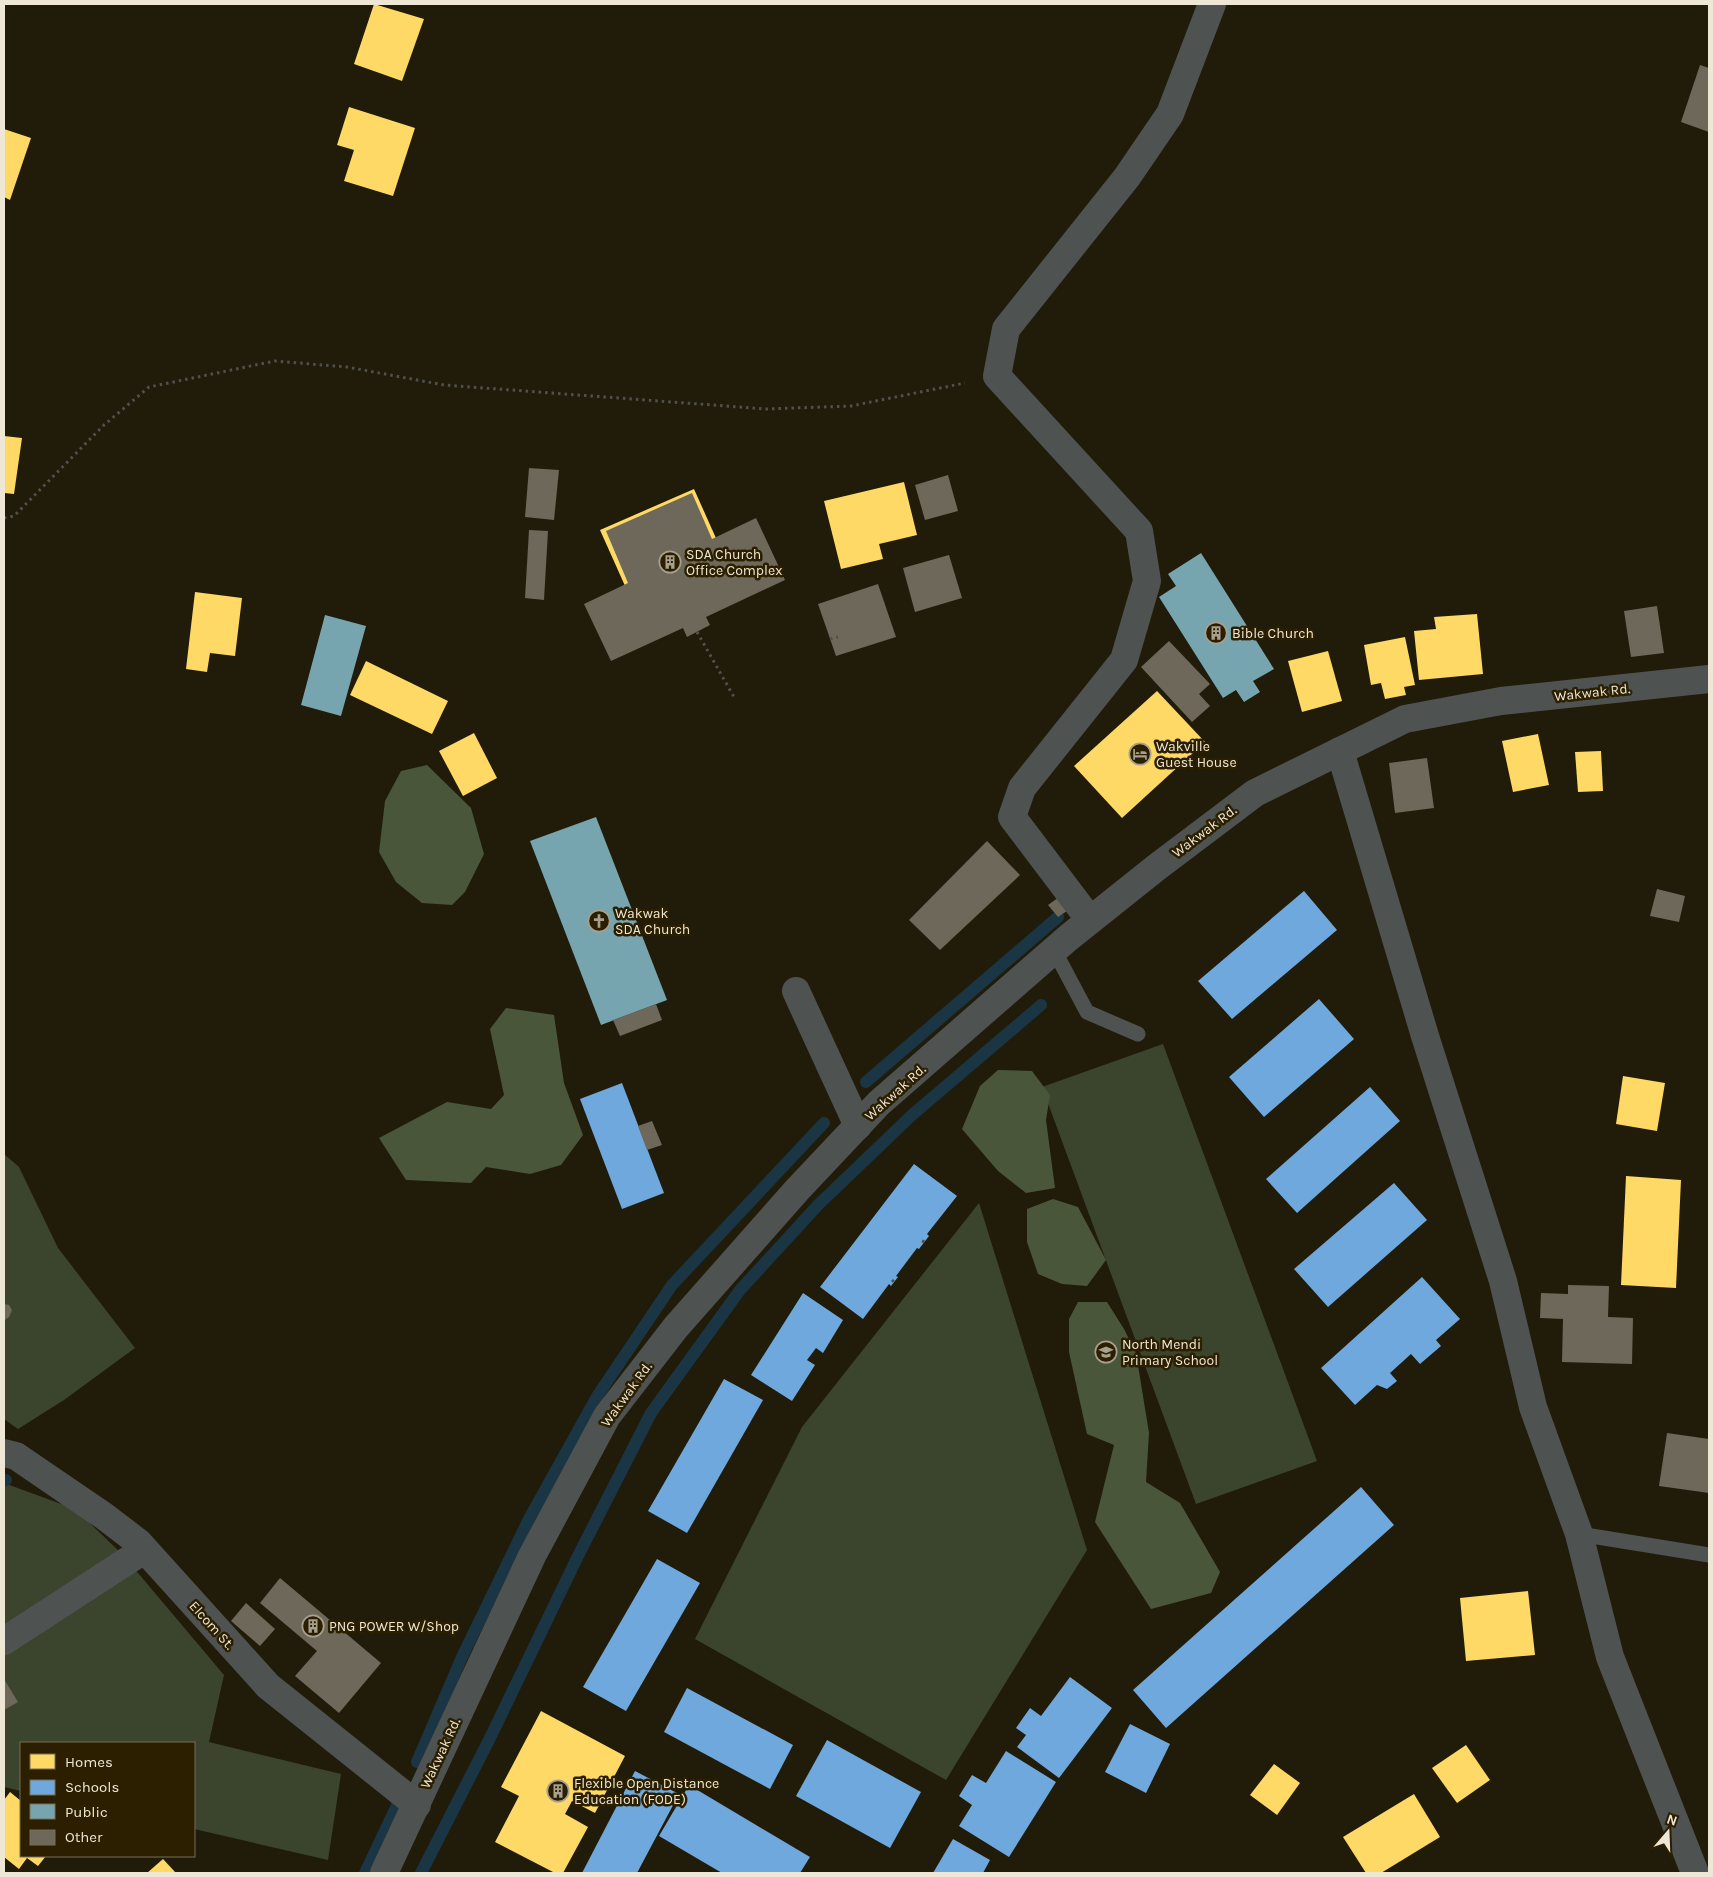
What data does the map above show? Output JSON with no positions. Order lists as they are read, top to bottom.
{
  "streets": {
    "street": ["Wakwak Rd.", "Elcom St."]
  },
  "crossings": [
    ["Wakwak Rd.", "Elcom St."]
  ],
  "places": {
    "building": [
      "SDA Church Office Complex",
      "Bible Church",
      "PNG POWER W/Shop",
      "Flexible Open Distance Education (FODE)"
    ],
    "hotel": ["Wakville Guest House"],
    "church": ["Wakwak SDA Church"],
    "school or university": ["North Mendi Primary School"]
  },
  "legend": [
    "Homes",
    "Schools",
    "Public",
    "Other"
  ],
  "north": "top"
}
